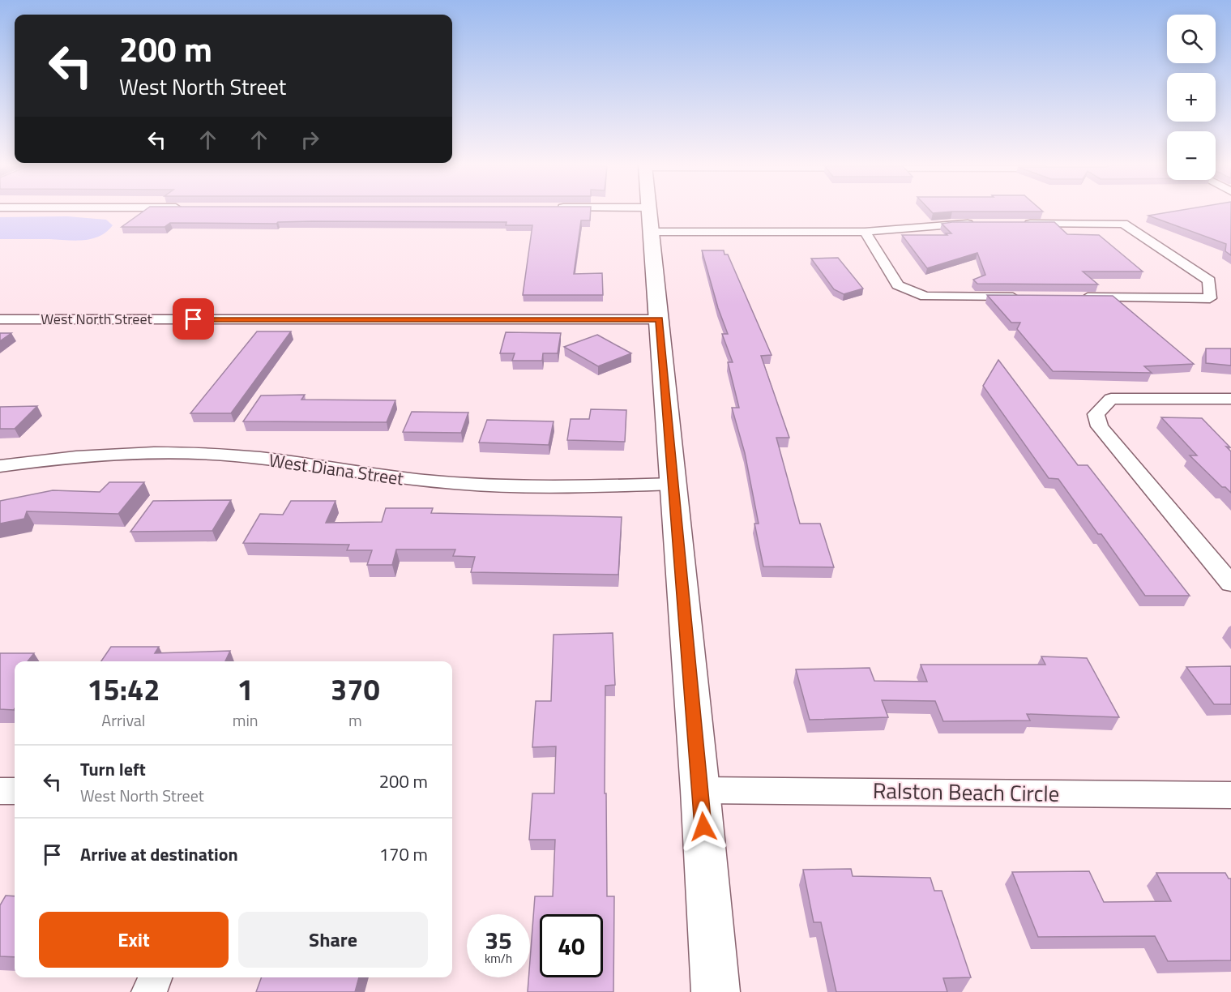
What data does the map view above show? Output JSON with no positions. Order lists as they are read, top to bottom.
{
  "streets": {
    "street": ["West North Street", "West Diana Street", "Ralston Beach Circle"]
  },
  "page": {
    "map_buttons": ["+", "−"],
    "turn": ["200 m", "West North Street"],
    "eta": [
      "15:42",
      "Arrival",
      "1",
      "min",
      "370",
      "m"
    ],
    "list": [
      {
        "name": "Turn left",
        "note": "West North Street",
        "value": "200 m"
      },
      {
        "name": "Arrive at destination",
        "value": "170 m"
      }
    ],
    "buttons": ["Exit", "Share"],
    "speed": "35 km/h",
    "limit": "40"
  }
}
